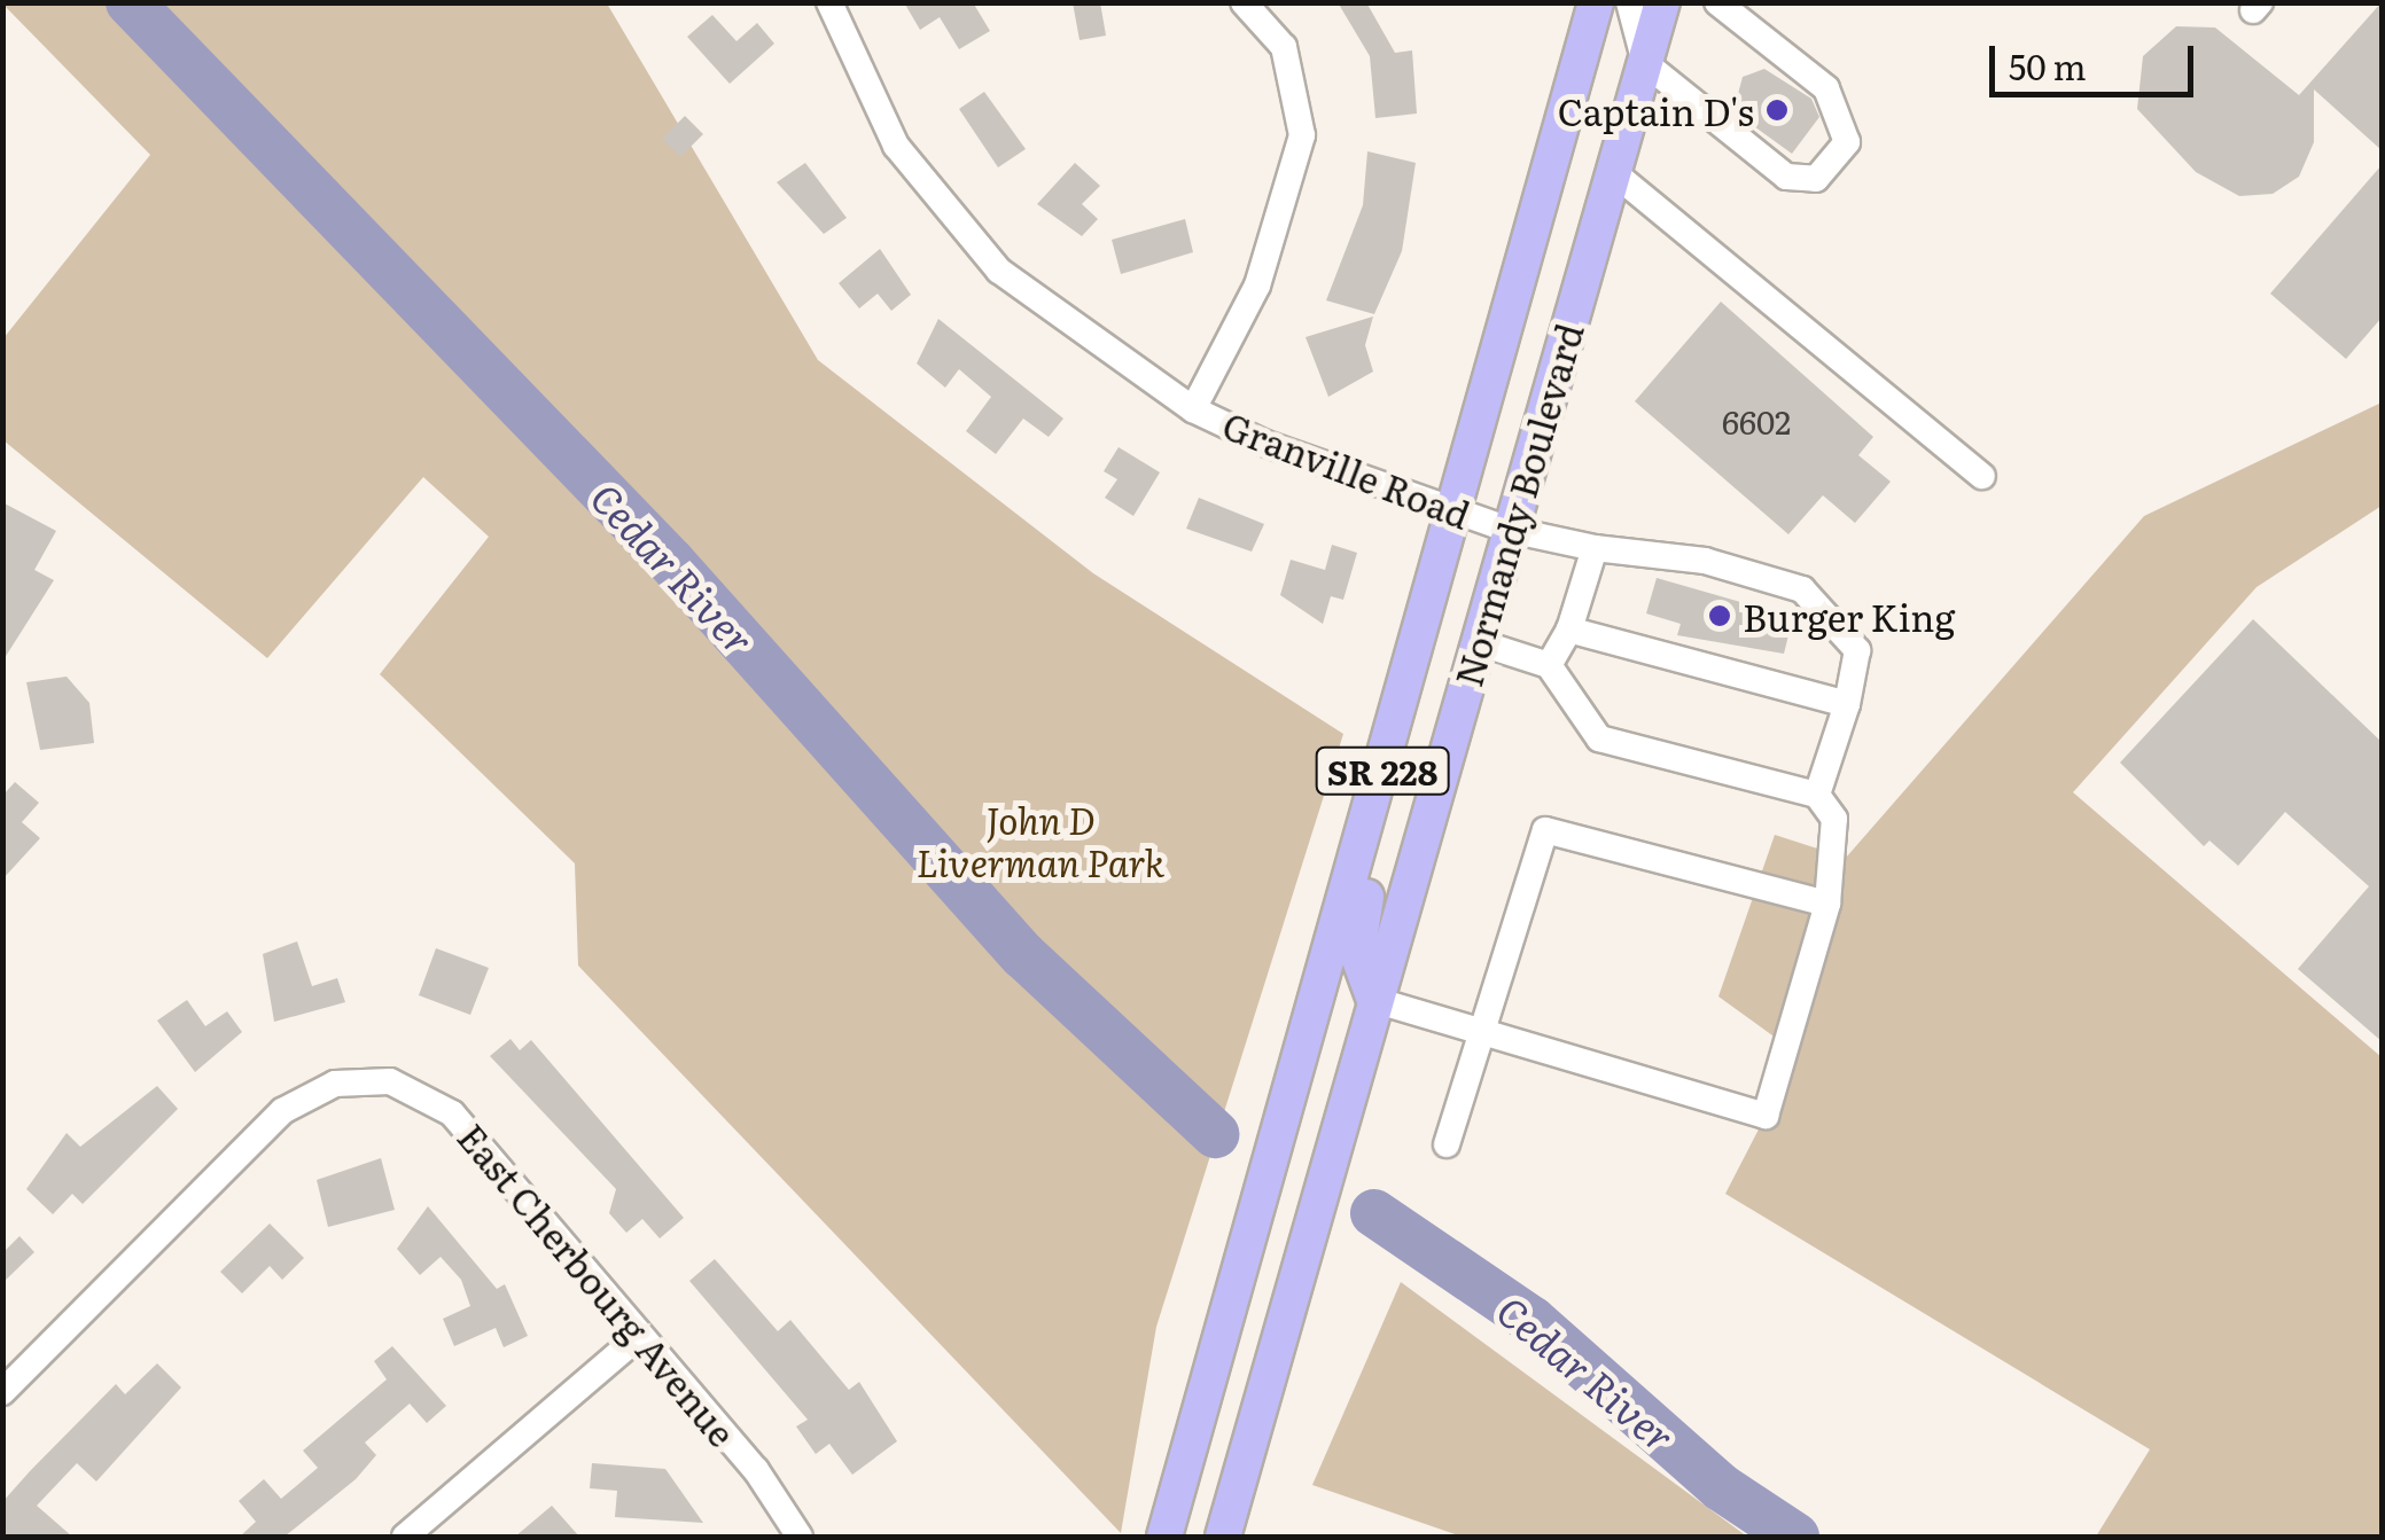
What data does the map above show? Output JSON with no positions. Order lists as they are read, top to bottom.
{
  "streets": {
    "main road": ["Normandy Boulevard", "SR 228"],
    "street": ["Granville Road", "East Cherbourg Avenue"]
  },
  "crossings": [
    ["Granville Road", "Normandy Boulevard"]
  ],
  "water": ["Cedar River"],
  "parks": ["John D Liverman Park"],
  "places": ["Captain D's", "Burger King"],
  "house_numbers": ["6602"],
  "scale_bar": "50 m"
}
